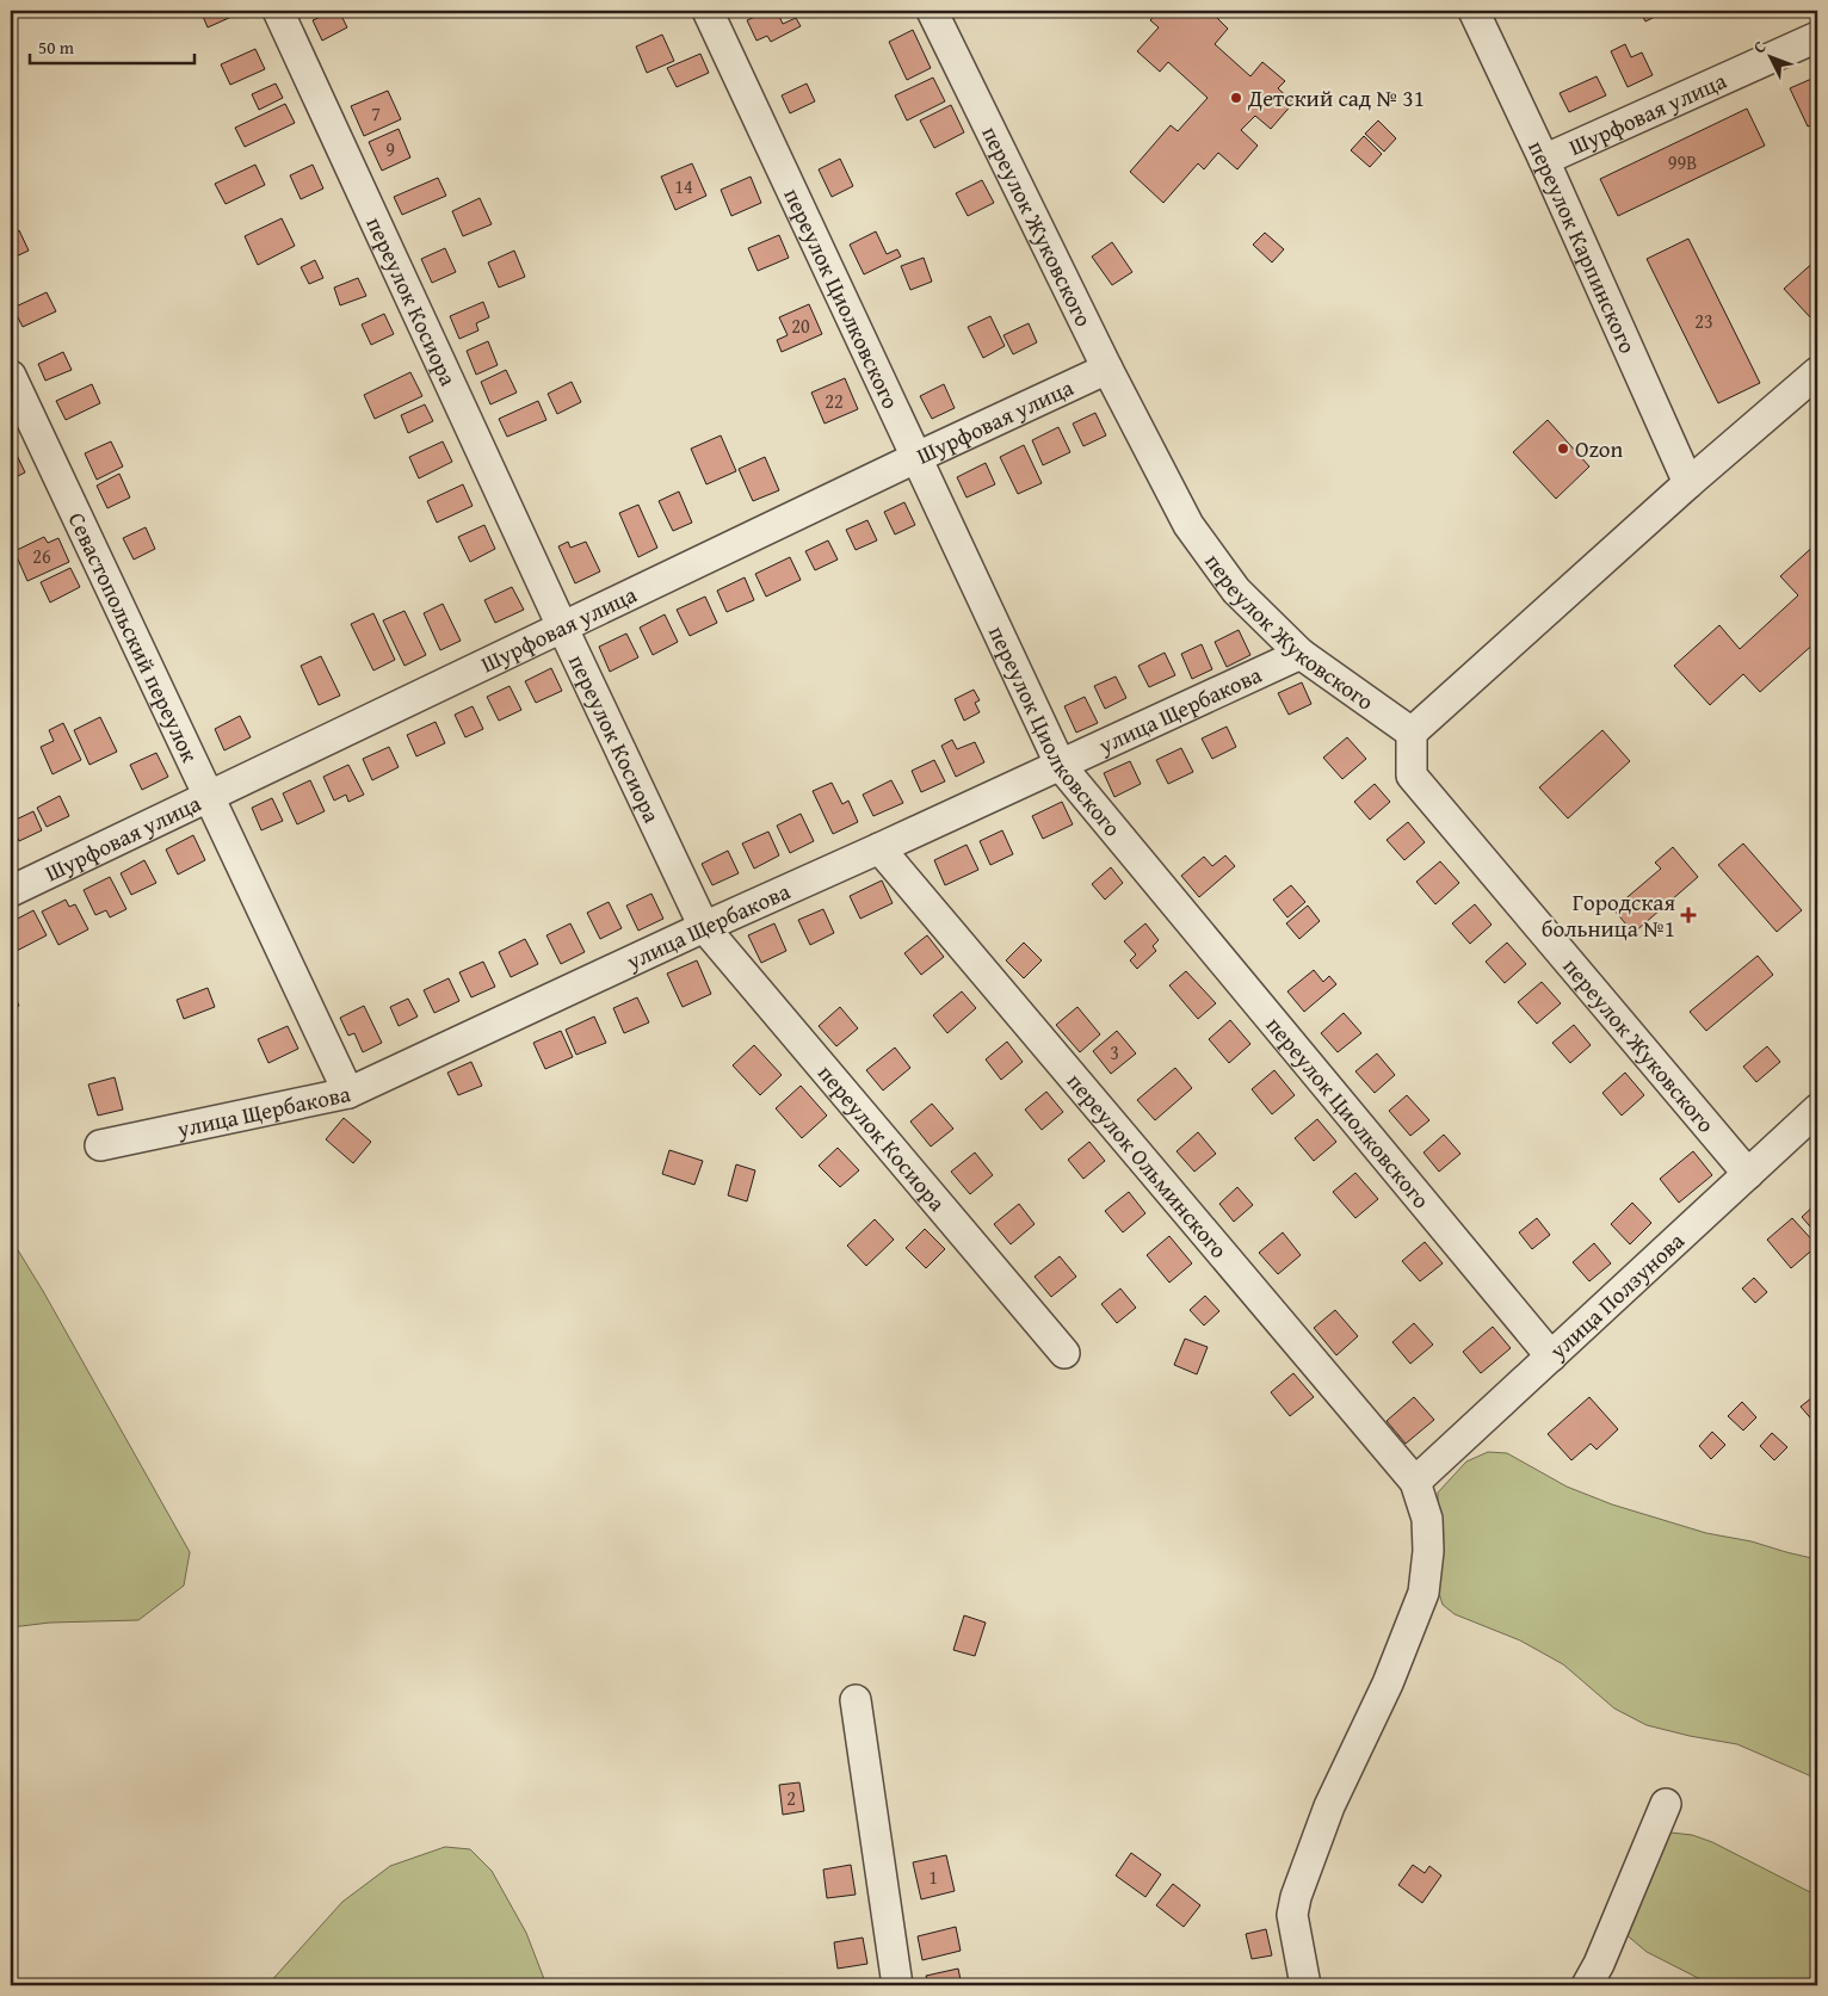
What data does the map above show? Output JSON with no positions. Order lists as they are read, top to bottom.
{
  "streets": {
    "street": [
      "Шурфовая улица",
      "переулок Жуковского",
      "переулок Карпинского",
      "переулок Циолковского",
      "переулок Косиора",
      "Севастопольский переулок",
      "улица Щербакова",
      "переулок Ольминского",
      "улица Ползунова"
    ]
  },
  "crossings": [
    ["Шурфовая улица", "переулок Жуковского"],
    ["Шурфовая улица", "переулок Карпинского"],
    ["Шурфовая улица", "переулок Циолковского"],
    ["Шурфовая улица", "переулок Косиора"],
    ["Шурфовая улица", "Севастопольский переулок"],
    ["переулок Жуковского", "улица Щербакова"],
    ["переулок Жуковского", "улица Ползунова"],
    ["переулок Циолковского", "улица Щербакова"],
    ["переулок Циолковского", "улица Ползунова"],
    ["переулок Косиора", "улица Щербакова"],
    ["Севастопольский переулок", "улица Щербакова"],
    ["улица Щербакова", "переулок Ольминского"],
    ["переулок Ольминского", "улица Ползунова"]
  ],
  "places": {
    "other": ["Детский сад № 31", "Ozon"],
    "health": ["Городская больница №1"]
  },
  "house_numbers": [
    "7",
    "9",
    "99В",
    "14",
    "23",
    "20",
    "22",
    "26",
    "3",
    "2",
    "1"
  ],
  "scale_bar": "50 m",
  "north": "top left"
}
